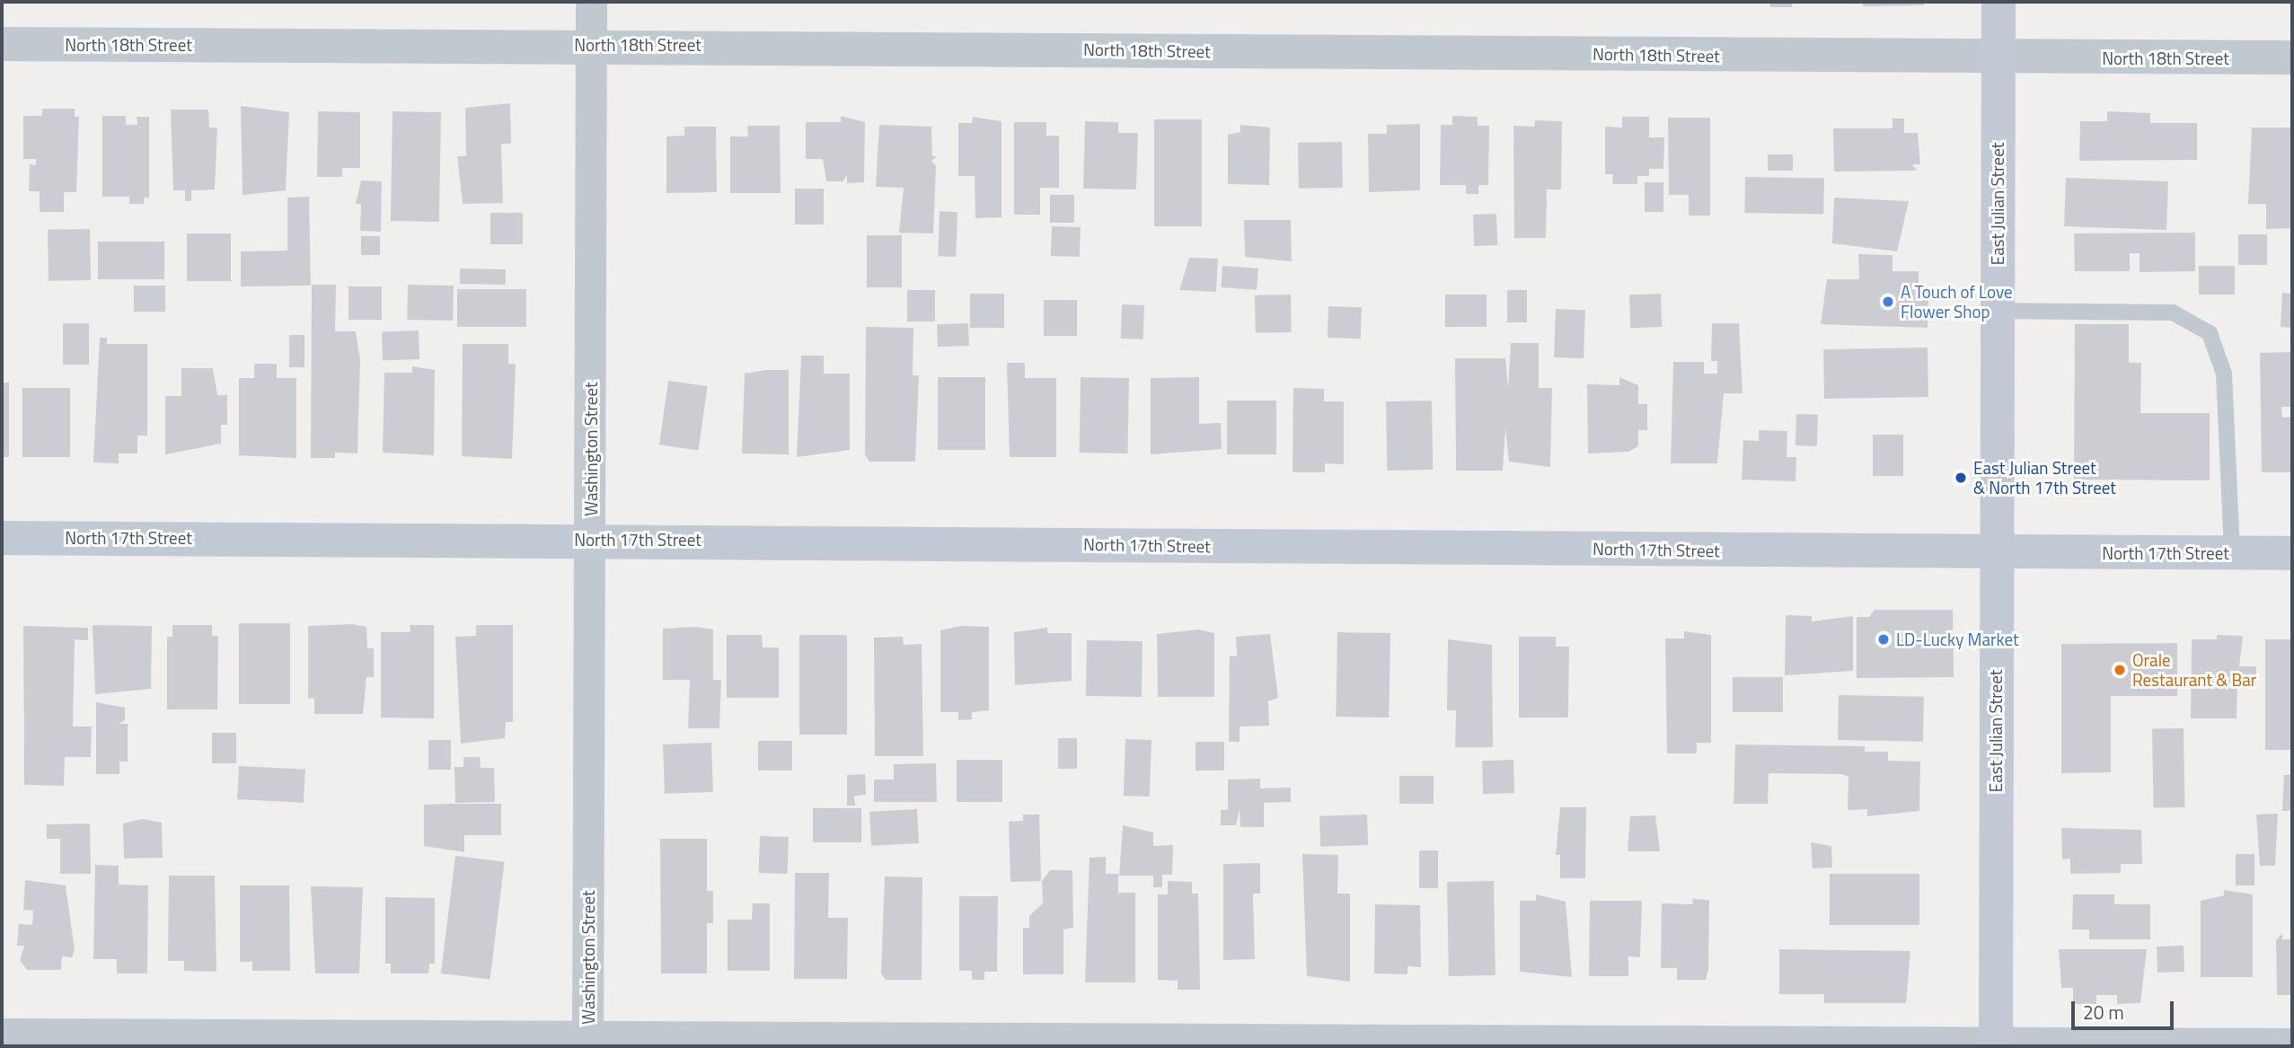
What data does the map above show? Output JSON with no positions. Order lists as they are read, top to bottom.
{
  "streets": {
    "main road": ["East Julian Street", "North 17th Street"],
    "street": ["North 18th Street", "Washington Street"]
  },
  "crossings": [
    ["North 18th Street", "East Julian Street"],
    ["North 18th Street", "Washington Street"],
    ["East Julian Street", "North 17th Street"],
    ["Washington Street", "North 17th Street"]
  ],
  "places": [
    "A Touch of Love Flower Shop",
    "East Julian Street & North 17th Street",
    "LD-Lucky Market",
    "Orale Restaurant & Bar"
  ],
  "scale_bar": "20 m"
}
